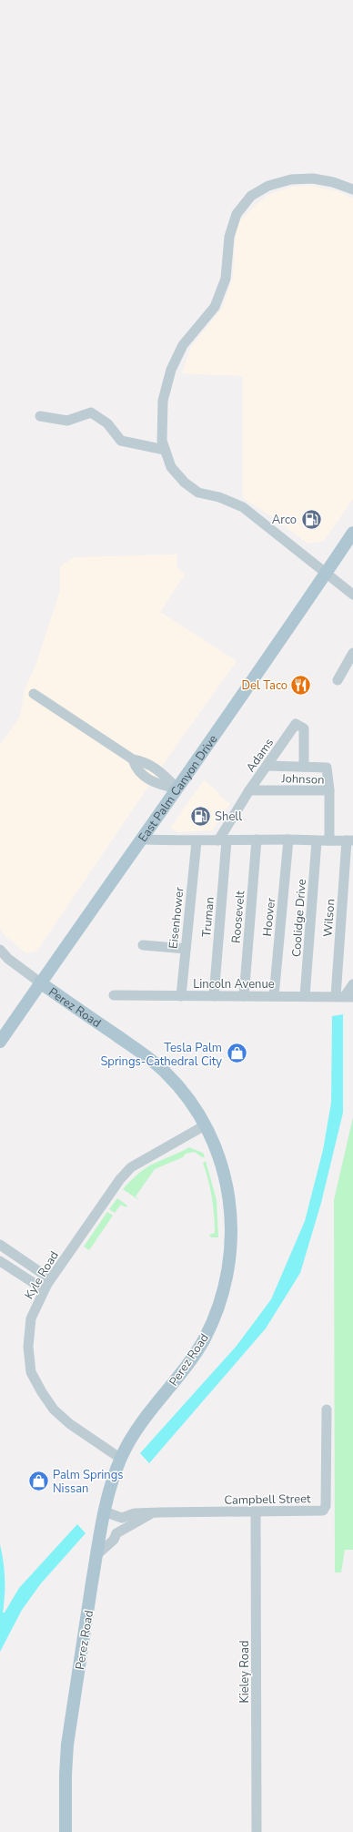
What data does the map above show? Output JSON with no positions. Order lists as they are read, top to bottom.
{
  "streets": {
    "main road": ["East Palm Canyon Drive", "Perez Road"],
    "street": [
      "Adams",
      "Johnson",
      "Truman",
      "Roosevelt",
      "Hoover",
      "Eisenhower",
      "Coolidge Drive",
      "Wilson",
      "Lincoln Avenue",
      "Kyle Road",
      "Campbell Street",
      "Kieley Road"
    ]
  },
  "crossings": [
    ["Adams", "Johnson"],
    ["Adams", "Truman"],
    ["East Palm Canyon Drive", "Perez Road"],
    ["Truman", "Lincoln Avenue"],
    ["Roosevelt", "Lincoln Avenue"],
    ["Hoover", "Lincoln Avenue"],
    ["Eisenhower", "Lincoln Avenue"],
    ["Coolidge Drive", "Lincoln Avenue"],
    ["Wilson", "Lincoln Avenue"],
    ["Perez Road", "Kyle Road"],
    ["Perez Road", "Campbell Street"],
    ["Campbell Street", "Kieley Road"]
  ],
  "places": {
    "fuel station": ["Arco", "Shell"],
    "restaurant": ["Del Taco"],
    "shop": ["Tesla Palm Springs-Cathedral City", "Palm Springs Nissan"]
  }
}
